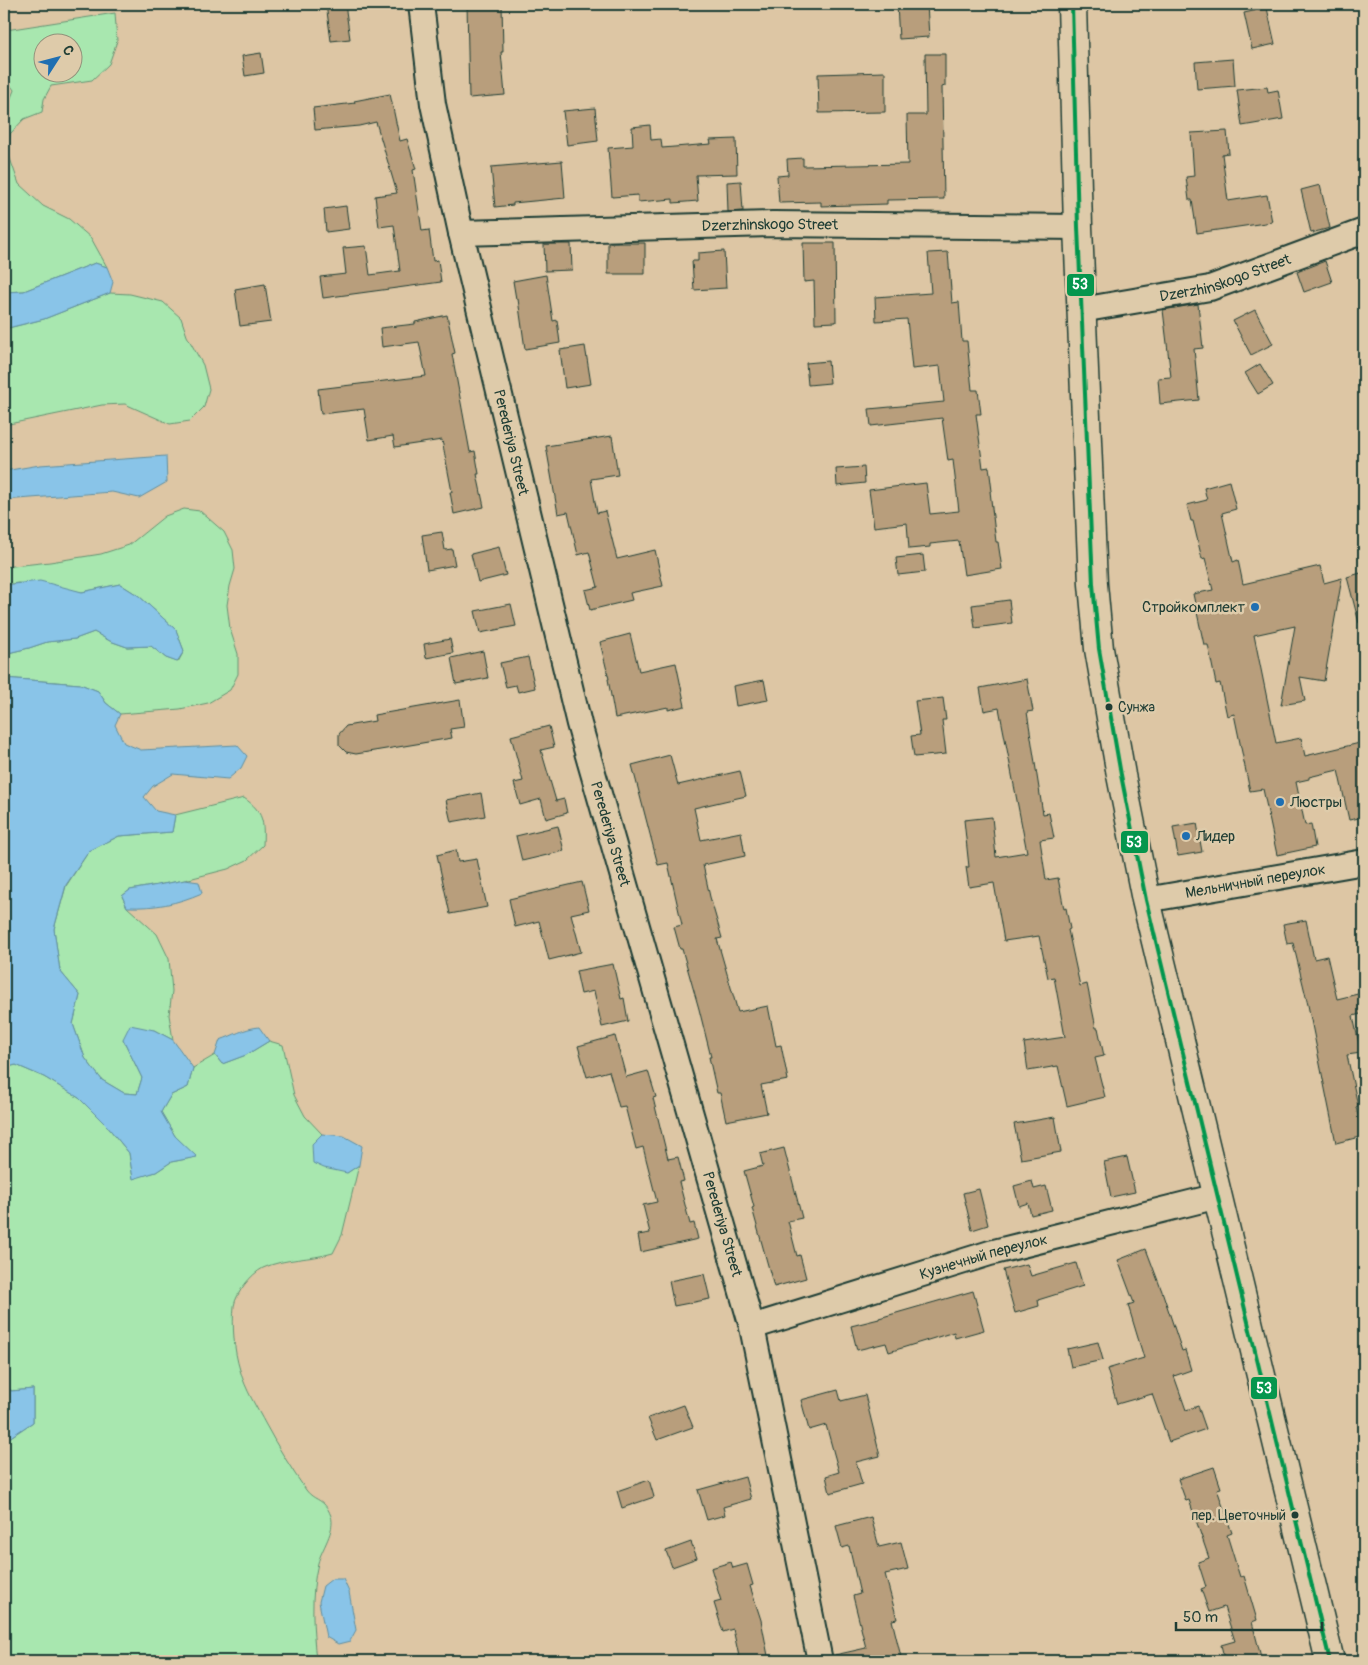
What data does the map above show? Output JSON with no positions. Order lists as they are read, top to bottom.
{
  "streets": {
    "street": [
      "Dzerzhinskogo Street",
      "Perederiya Street",
      "Мельничный переулок",
      "Кузнечный переулок"
    ]
  },
  "crossings": [
    ["Dzerzhinskogo Street", "Perederiya Street"],
    ["Perederiya Street", "Кузнечный переулок"]
  ],
  "places": [
    "Стройкомплект",
    "Сунжа",
    "Люстры",
    "Лидер",
    "пер. Цветочный"
  ],
  "lines": ["transit line 53"],
  "scale_bar": "50 m",
  "north": "top right"
}
